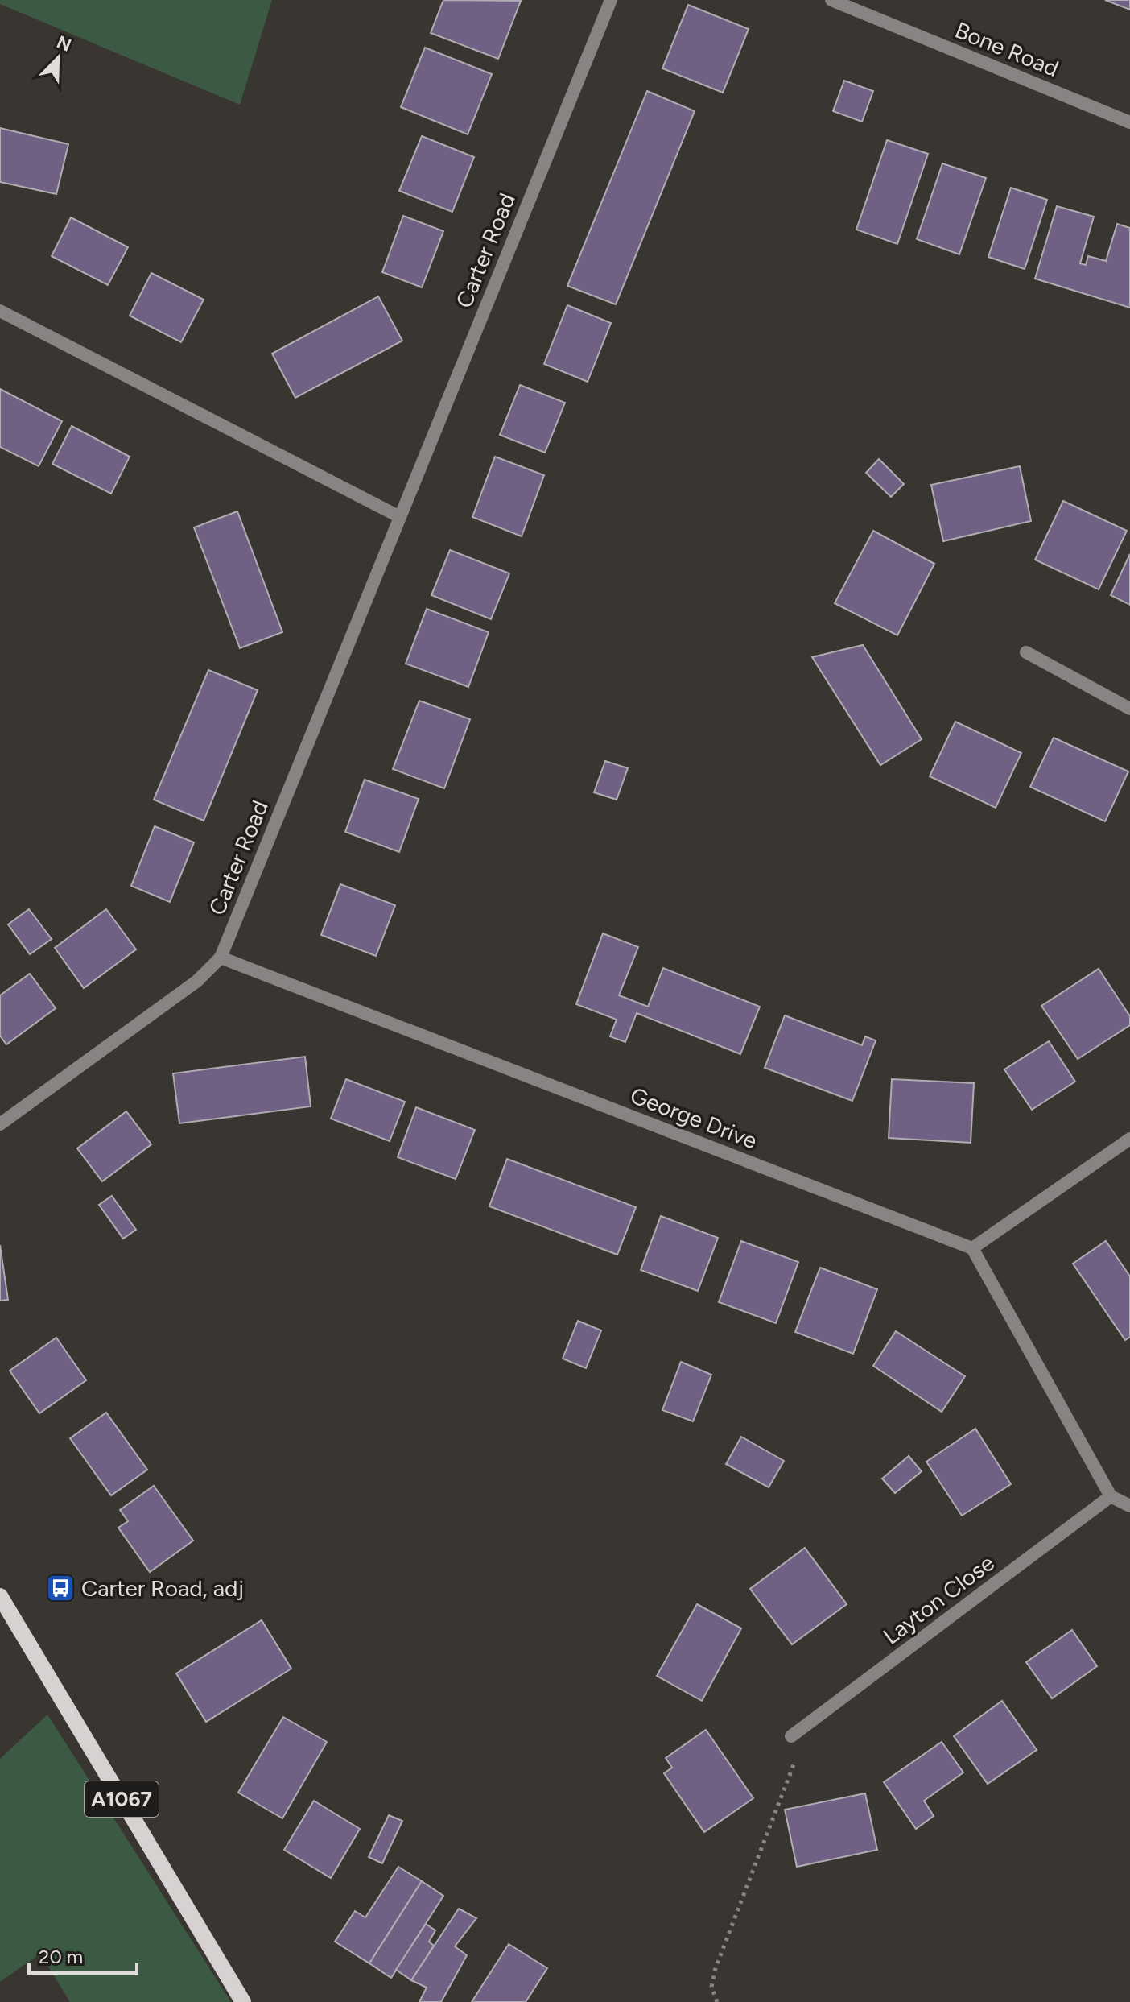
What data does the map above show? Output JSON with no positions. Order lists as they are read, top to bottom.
{
  "streets": {
    "main road": ["A1067"],
    "street": [
      "Bone Road",
      "Carter Road",
      "George Drive",
      "Layton Close"
    ]
  },
  "crossings": [
    ["Carter Road", "George Drive"]
  ],
  "places": {
    "bus stop": ["Carter Road, adj"]
  },
  "scale_bar": "20 m",
  "north": "top right"
}
